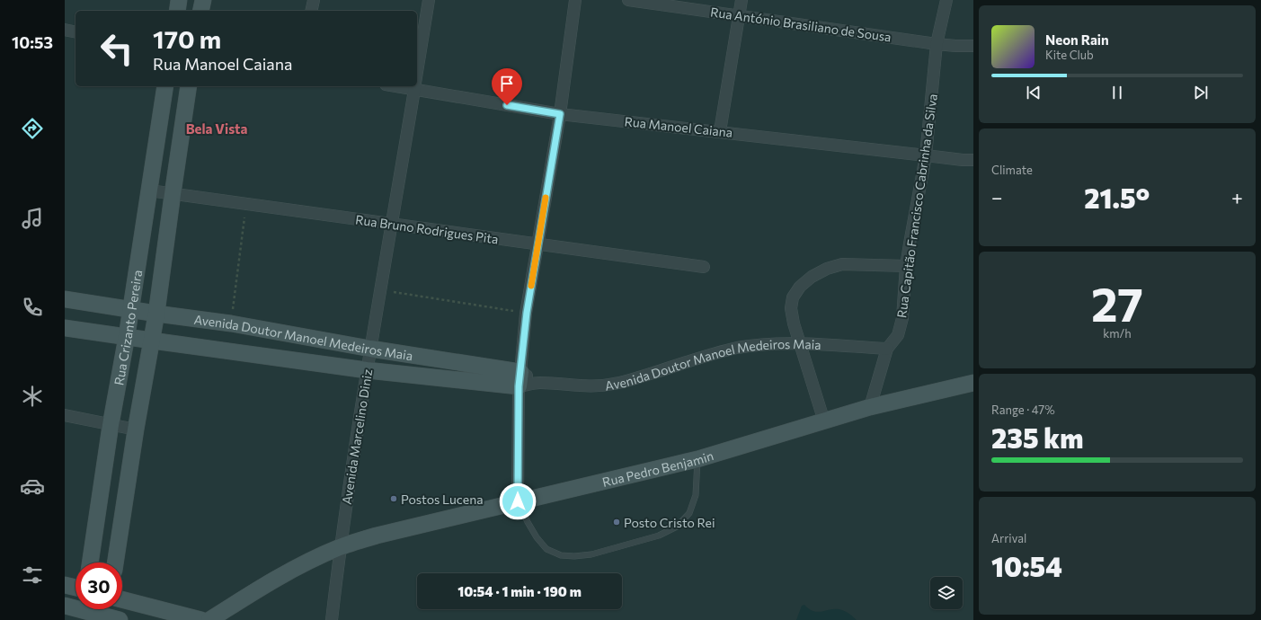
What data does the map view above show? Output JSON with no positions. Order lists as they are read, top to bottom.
{
  "streets": {
    "street": [
      "Rua António Brasiliano de Sousa",
      "Rua Manoel Caiana",
      "Rua Capitão Francisco Cabrinha da Silva",
      "Rua Bruno Rodrigues Pita",
      "Rua Crizanto Pereira",
      "Avenida Doutor Manoel Medeiros Maia",
      "Avenida Marcelino Diniz",
      "Rua Pedro Benjamin"
    ]
  },
  "crossings": [
    ["Rua António Brasiliano de Sousa", "Rua Capitão Francisco Cabrinha da Silva"],
    ["Rua Manoel Caiana", "Rua Capitão Francisco Cabrinha da Silva"],
    ["Rua Capitão Francisco Cabrinha da Silva", "Avenida Doutor Manoel Medeiros Maia"],
    ["Rua Capitão Francisco Cabrinha da Silva", "Rua Pedro Benjamin"],
    ["Rua Bruno Rodrigues Pita", "Rua Crizanto Pereira"],
    ["Rua Bruno Rodrigues Pita", "Avenida Marcelino Diniz"],
    ["Rua Crizanto Pereira", "Avenida Doutor Manoel Medeiros Maia"],
    ["Avenida Doutor Manoel Medeiros Maia", "Avenida Marcelino Diniz"],
    ["Avenida Marcelino Diniz", "Rua Pedro Benjamin"]
  ],
  "districts": ["Bela Vista"],
  "places": ["Postos Lucena", "Posto Cristo Rei"],
  "page": {
    "tabs": "10:53",
    "turn": ["170 m", "Rua Manoel Caiana"],
    "song": ["Neon Rain", "Kite Club"],
    "tile": [
      "Climate",
      ["27", "km/h"],
      ["Range · 47%", "235 km"],
      ["Arrival", "10:54"]
    ],
    "heat": ["−", "21.5°", "+"],
    "limit": "30",
    "trip": "10:54 · 1 min · 190 m"
  }
}
